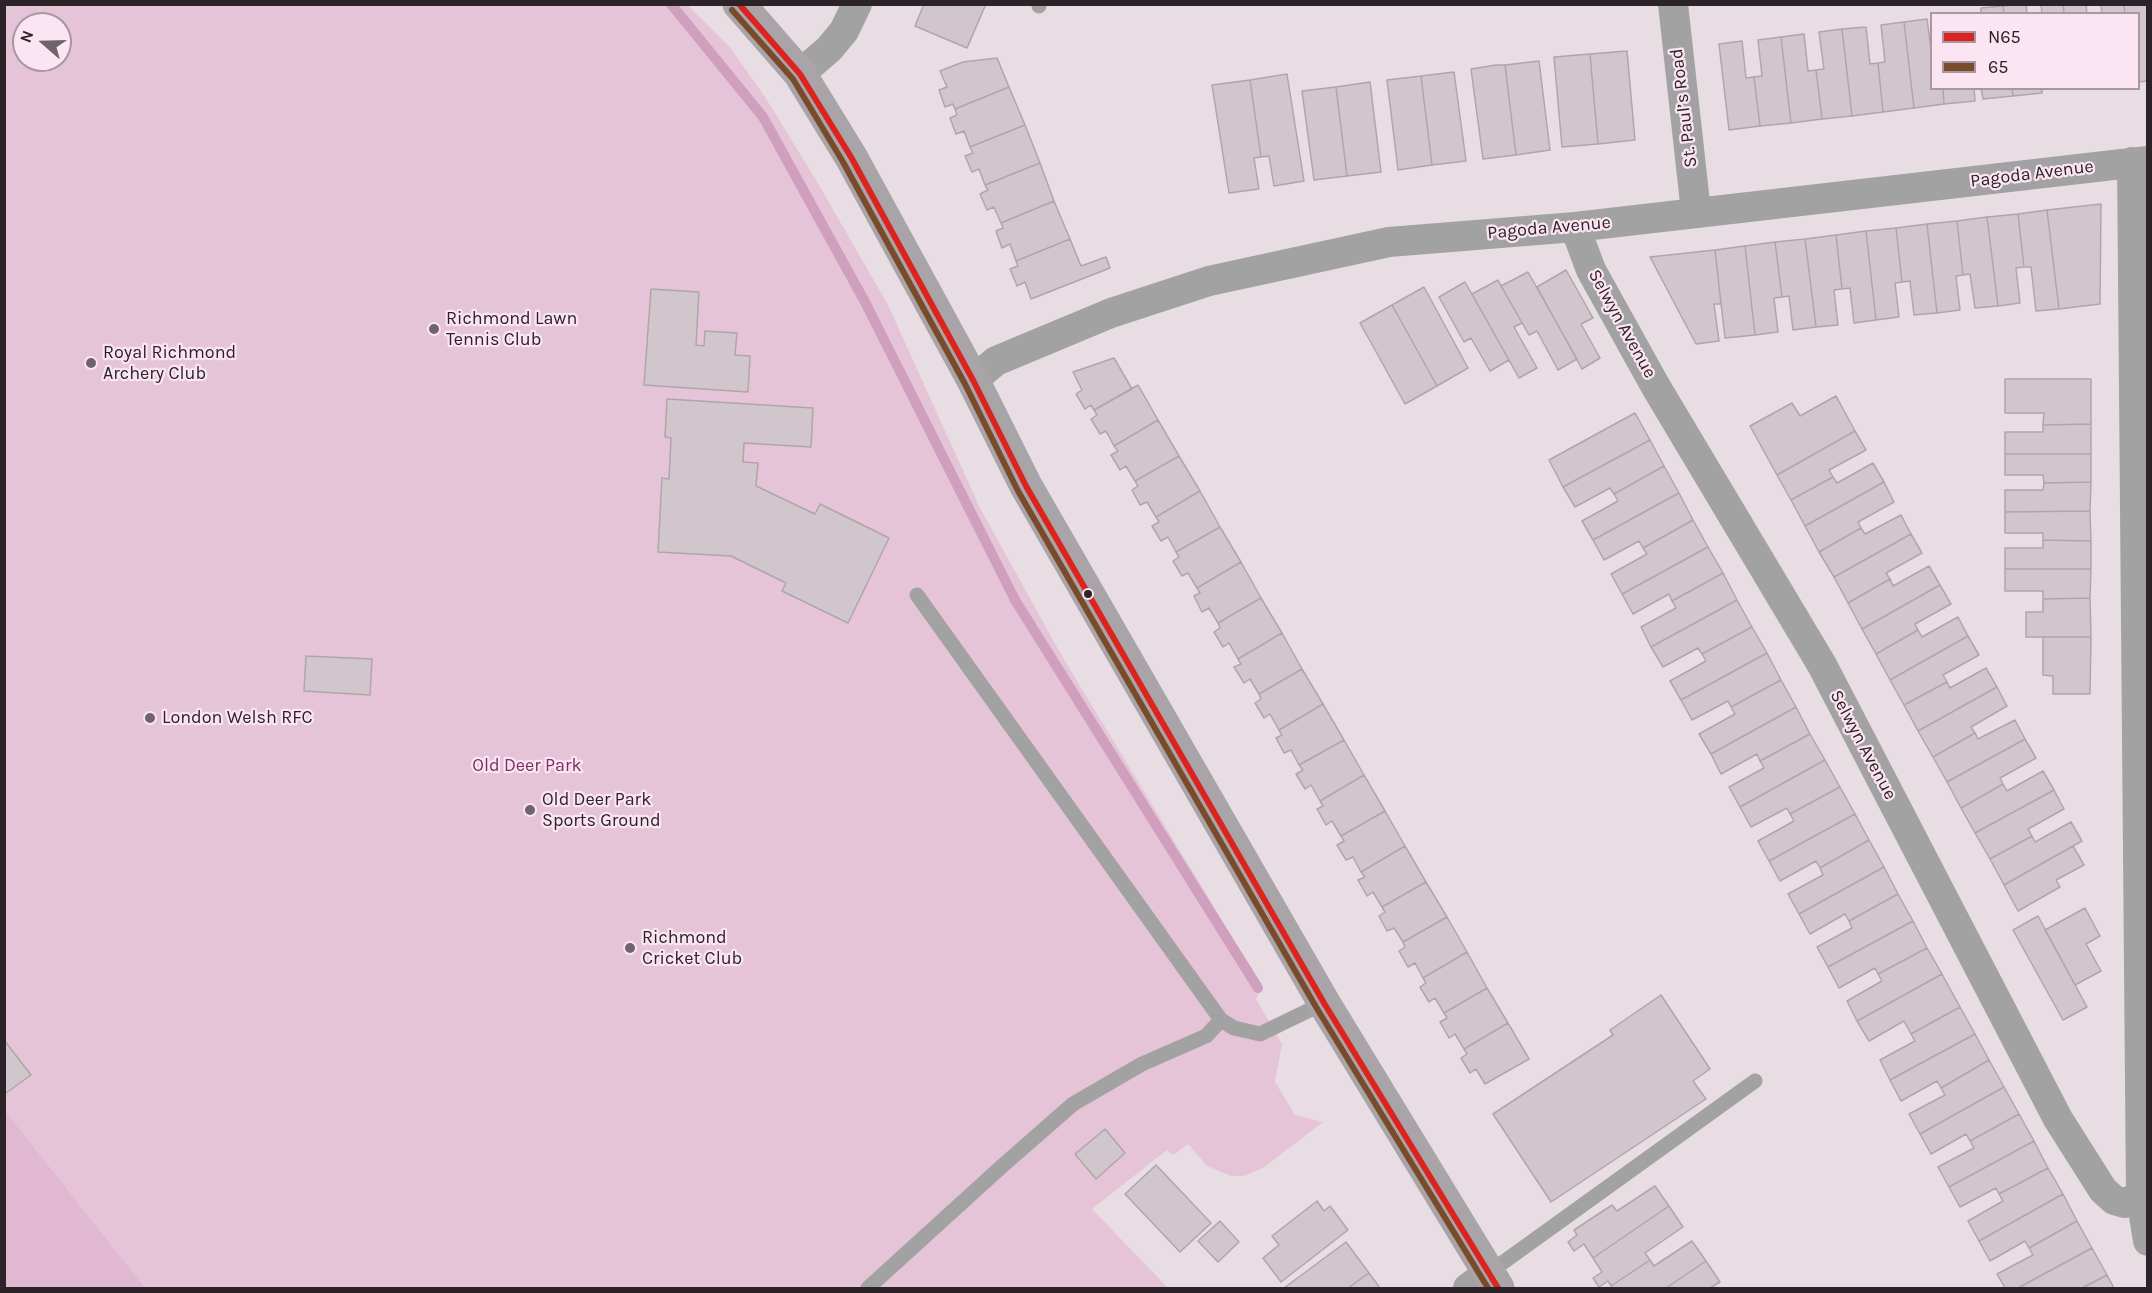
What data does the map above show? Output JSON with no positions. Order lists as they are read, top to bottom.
{
  "streets": {
    "street": ["St. Paul’s Road", "Pagoda Avenue", "Selwyn Avenue"]
  },
  "crossings": [
    ["St. Paul’s Road", "Pagoda Avenue"],
    ["Pagoda Avenue", "Selwyn Avenue"]
  ],
  "parks": ["Old Deer Park"],
  "places": [
    "Richmond Lawn Tennis Club",
    "Royal Richmond Archery Club",
    "London Welsh RFC",
    "Old Deer Park Sports Ground",
    "Richmond Cricket Club"
  ],
  "lines": ["transit line N65", "transit line 65"],
  "legend": ["N65", "65"],
  "north": "left"
}
